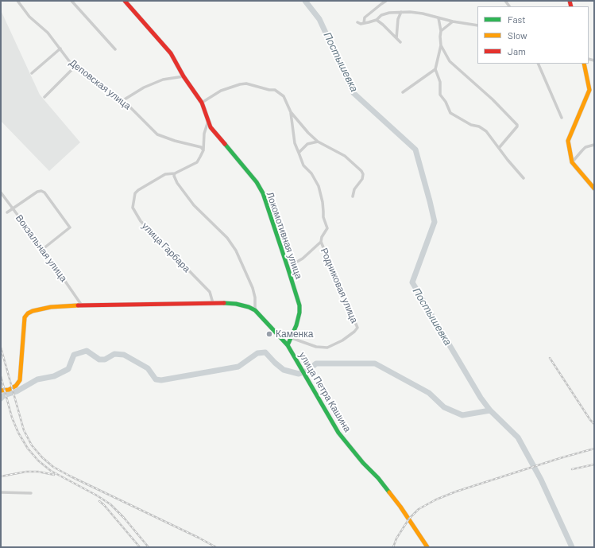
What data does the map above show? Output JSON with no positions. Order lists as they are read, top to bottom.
{
  "streets": {
    "main road": ["Локомотивная улица", "улица Петра Кашина"],
    "street": [
      "Деповская улица",
      "улица Гарбара",
      "Вокзальная улица",
      "Родниковая улица"
    ]
  },
  "crossings": [
    ["Локомотивная улица", "Родниковая улица"],
    ["Локомотивная улица", "улица Петра Кашина"],
    ["улица Гарбара", "улица Петра Кашина"],
    ["Вокзальная улица", "улица Петра Кашина"]
  ],
  "water": ["Постышевка"],
  "places": ["Каменка"],
  "legend": ["Fast", "Slow", "Jam"]
}
